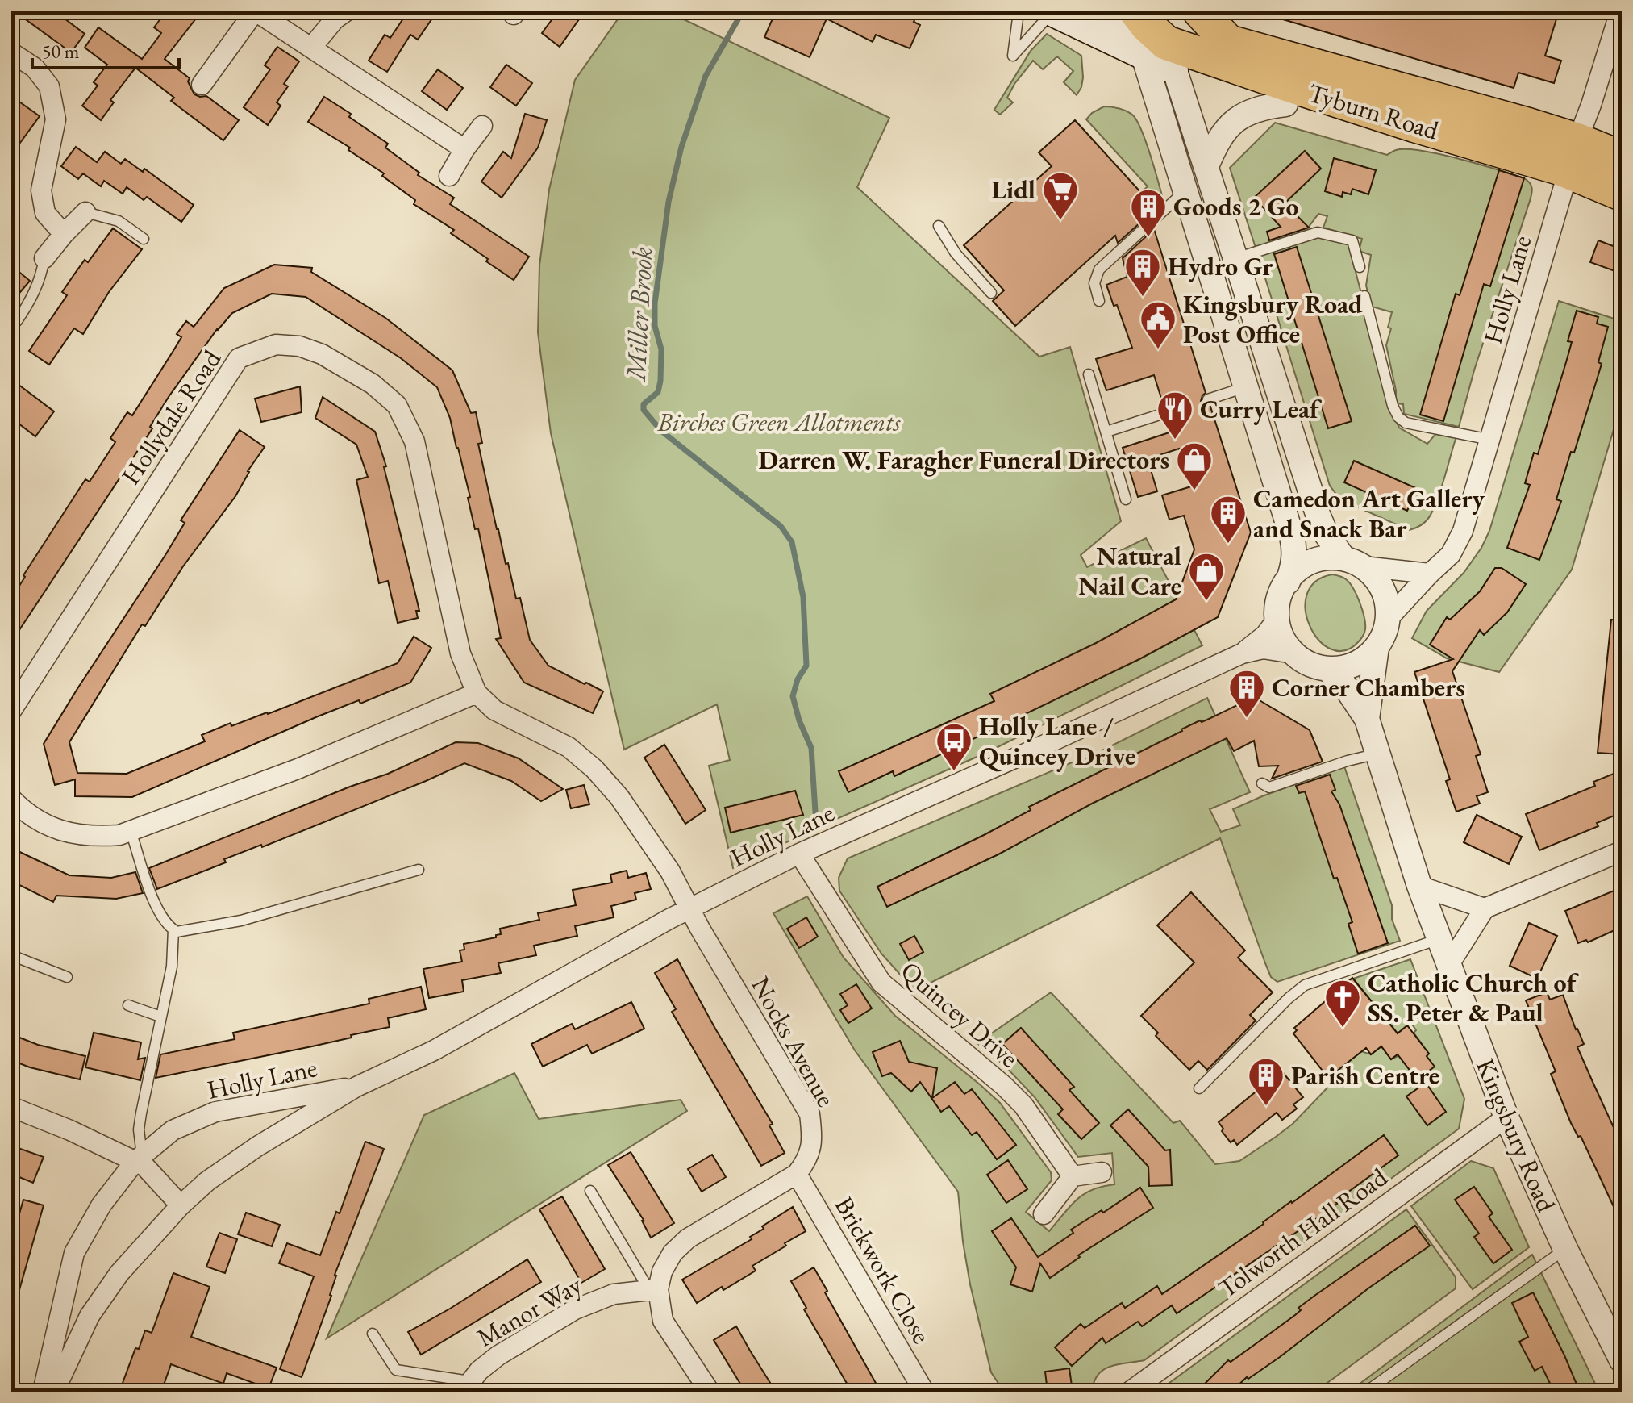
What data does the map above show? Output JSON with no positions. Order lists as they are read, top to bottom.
{
  "streets": {
    "highway": ["Tyburn Road"],
    "street": [
      "Holly Lane",
      "Hollydale Road",
      "Quincey Drive",
      "Nocks Avenue",
      "Kingsbury Road",
      "Tolworth Hall Road",
      "Brickwork Close",
      "Manor Way"
    ]
  },
  "crossings": [
    ["Tyburn Road", "Holly Lane"],
    ["Holly Lane", "Hollydale Road"],
    ["Holly Lane", "Quincey Drive"],
    ["Holly Lane", "Nocks Avenue"],
    ["Holly Lane", "Kingsbury Road"],
    ["Hollydale Road", "Nocks Avenue"],
    ["Nocks Avenue", "Brickwork Close"],
    ["Kingsbury Road", "Tolworth Hall Road"]
  ],
  "water": ["Miller Brook"],
  "parks": ["Birches Green Allotments"],
  "places": {
    "supermarket": ["Lidl"],
    "building": [
      "Goods 2 Go",
      "Hydro Gr",
      "Camedon Art Gallery and Snack Bar",
      "Corner Chambers",
      "Parish Centre"
    ],
    "public building": ["Kingsbury Road Post Office"],
    "restaurant": ["Curry Leaf"],
    "shop": ["Darren W. Faragher Funeral Directors", "Natural Nail Care"],
    "bus stop": ["Holly Lane / Quincey Drive"],
    "church": ["Catholic Church of SS. Peter & Paul"]
  },
  "scale_bar": "50 m"
}
